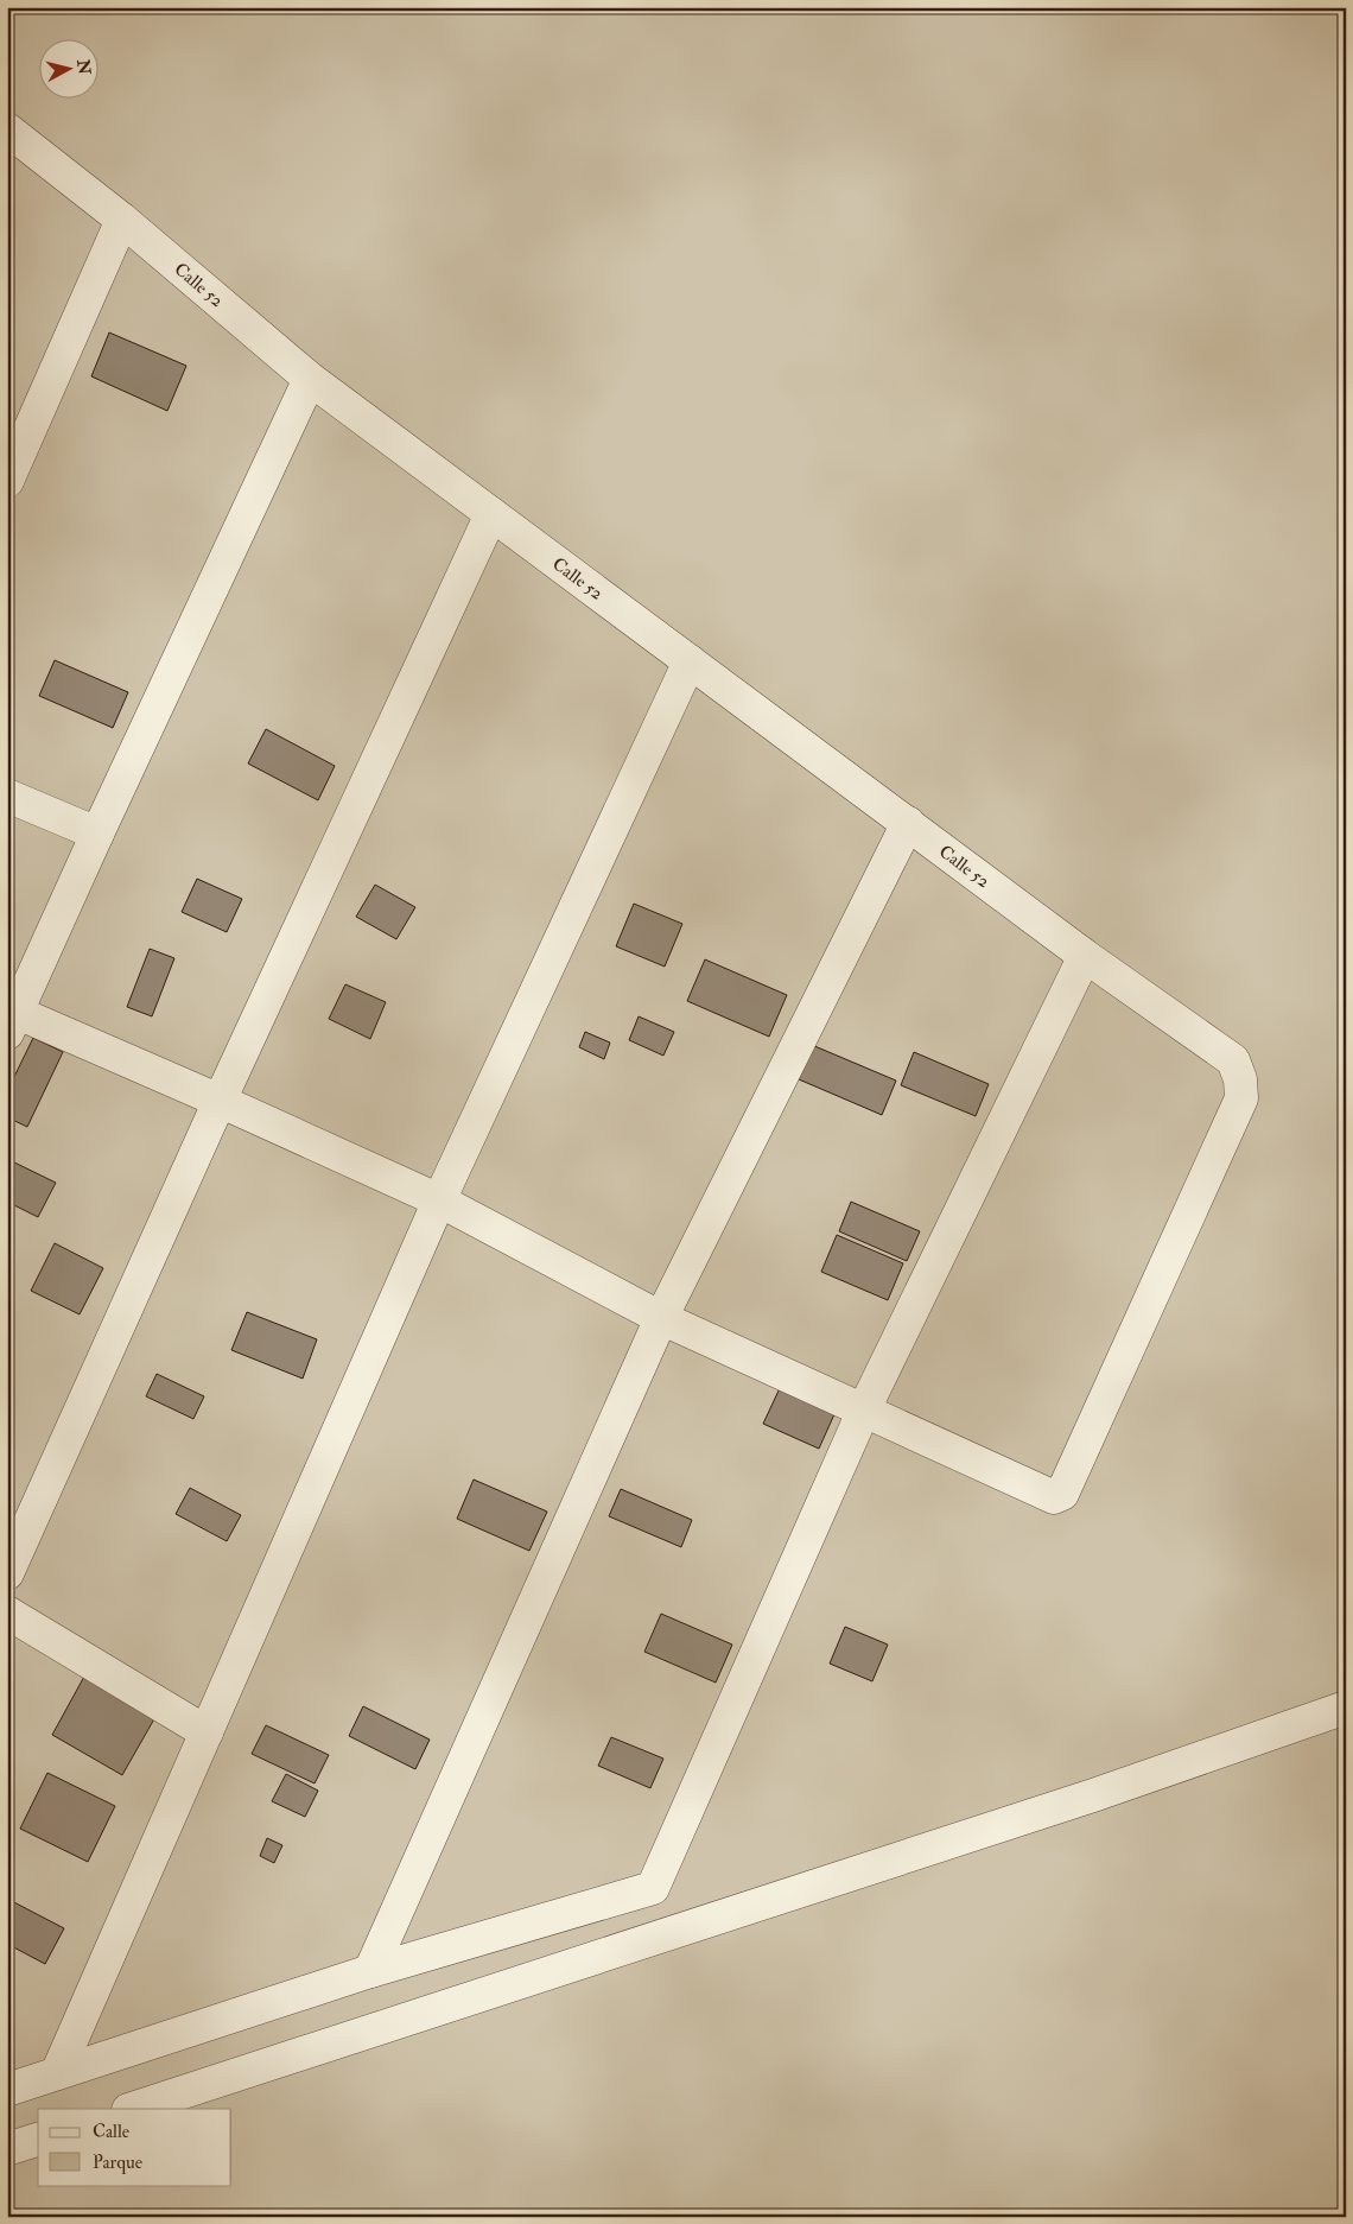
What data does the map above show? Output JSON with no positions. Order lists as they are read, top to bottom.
{
  "streets": {
    "street": ["Calle 52"]
  },
  "legend": ["Calle", "Parque"],
  "north": "right"
}
